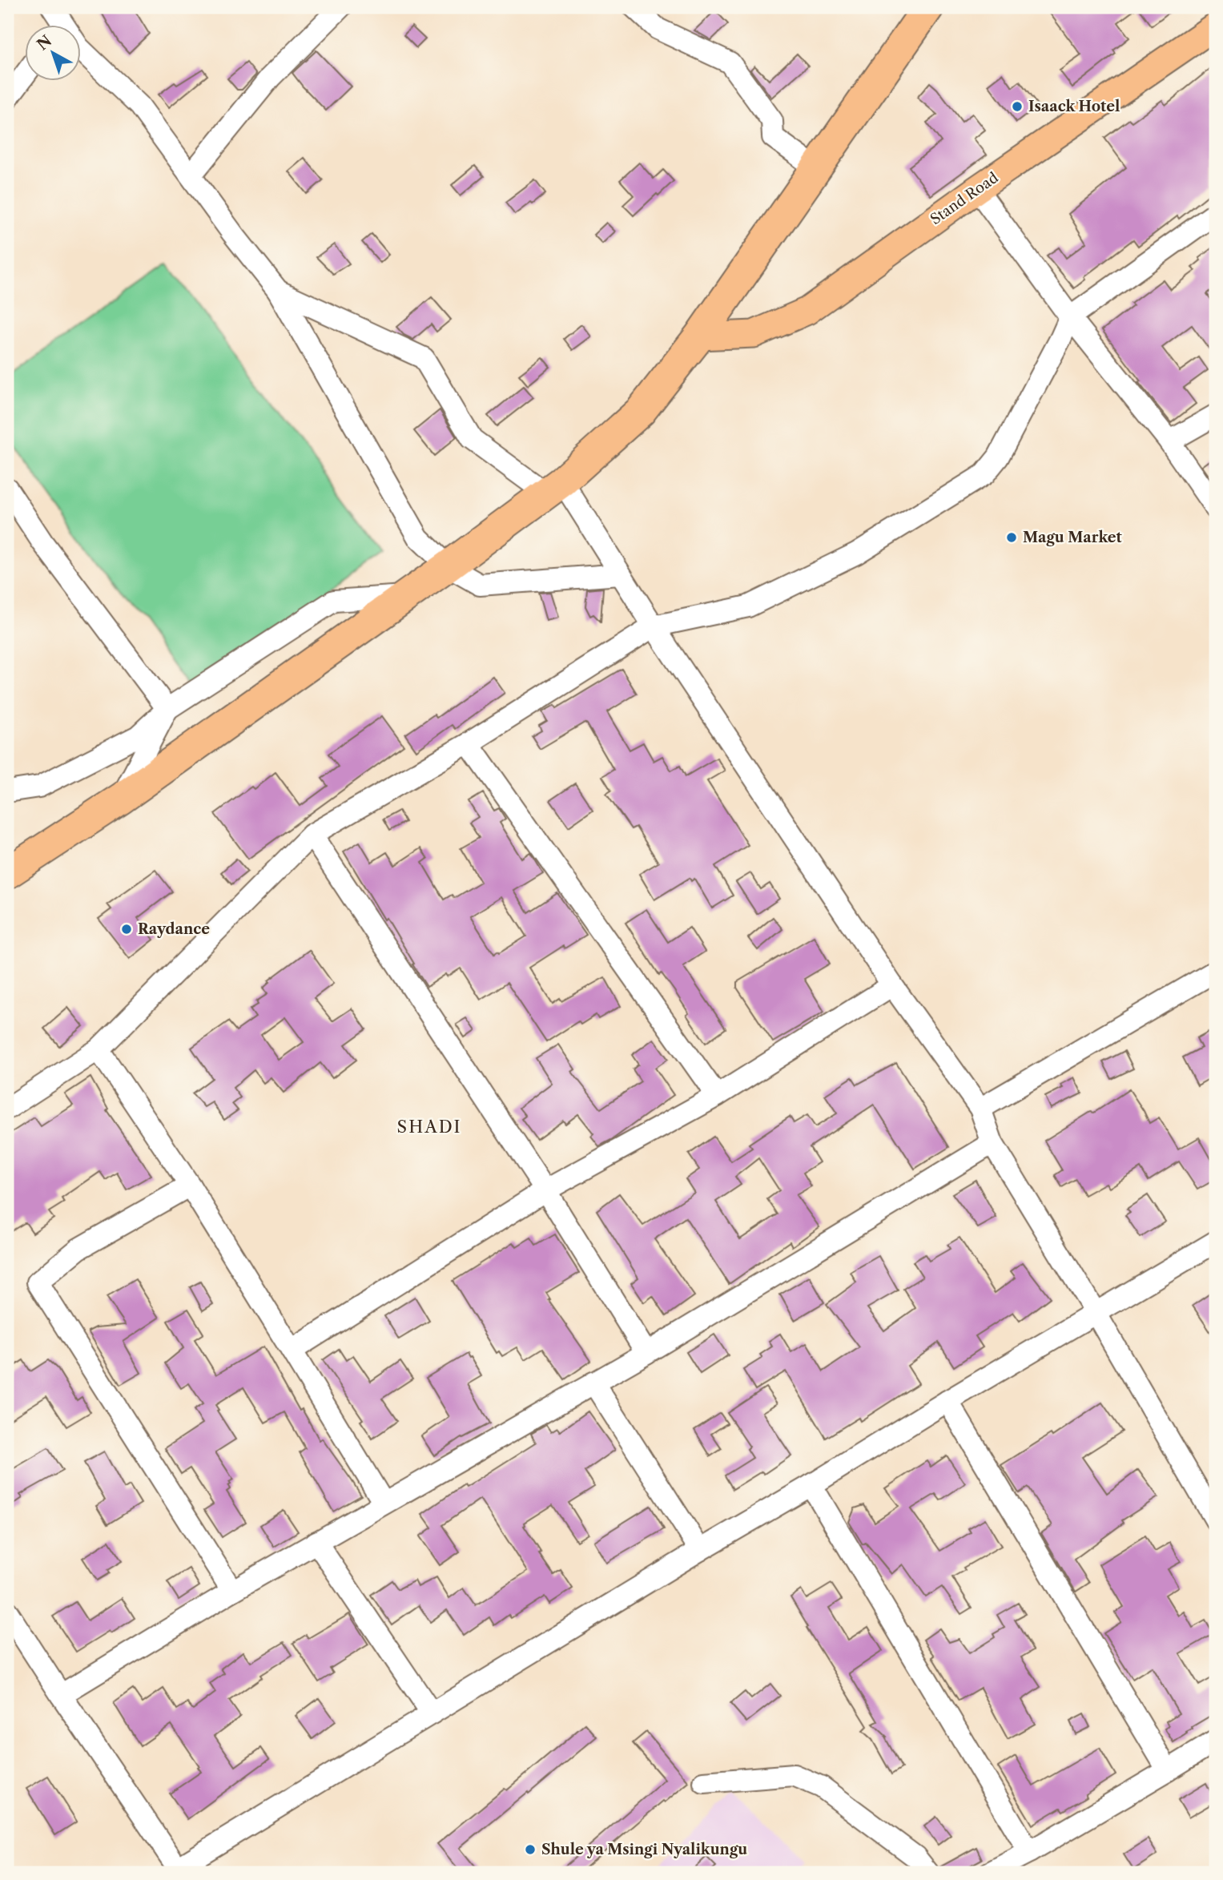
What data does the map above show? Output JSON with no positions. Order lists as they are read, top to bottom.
{
  "streets": {
    "main road": ["Stand Road"]
  },
  "districts": ["SHADI"],
  "places": [
    "Isaack Hotel",
    "Magu Market",
    "Raydance",
    "Shule ya Msingi Nyalikungu"
  ],
  "north": "top left"
}
